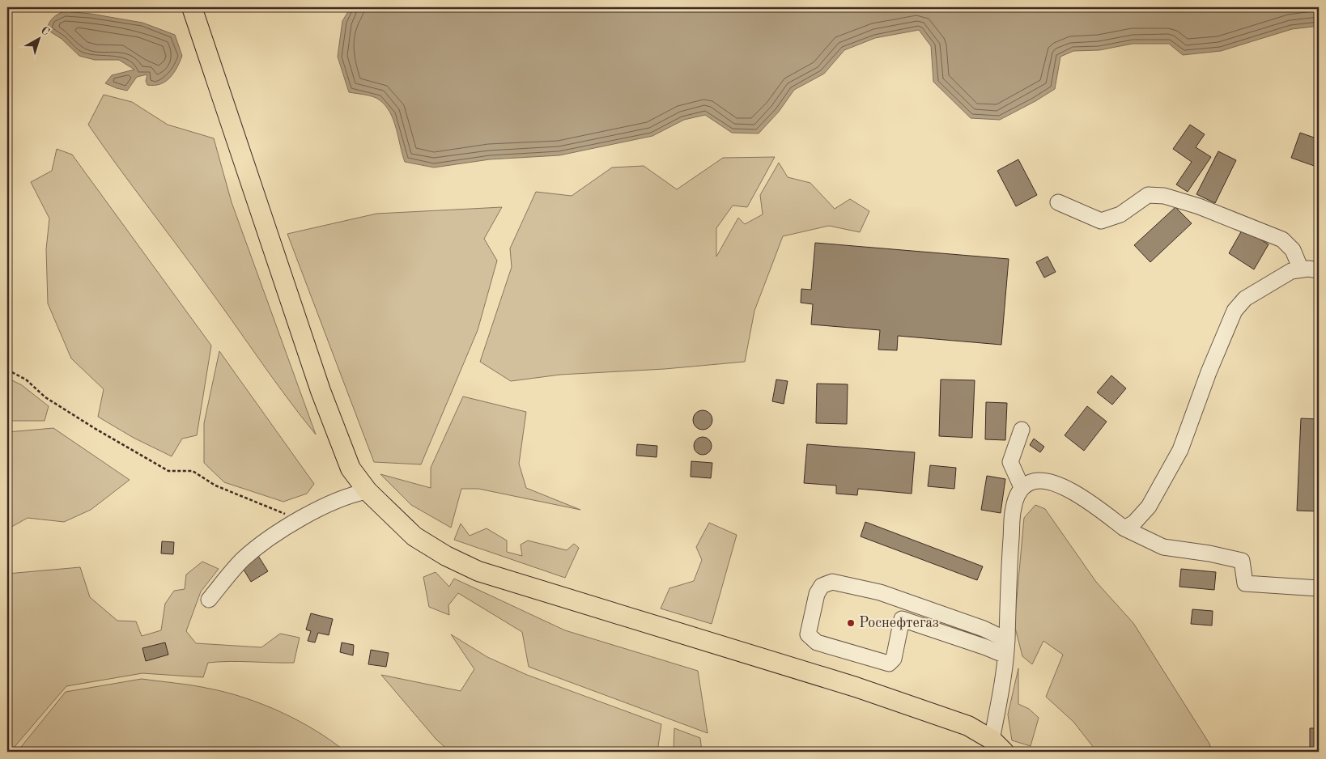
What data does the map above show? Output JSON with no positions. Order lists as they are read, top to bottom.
{
  "places": ["Роснефтегаз"],
  "north": "top right"
}
